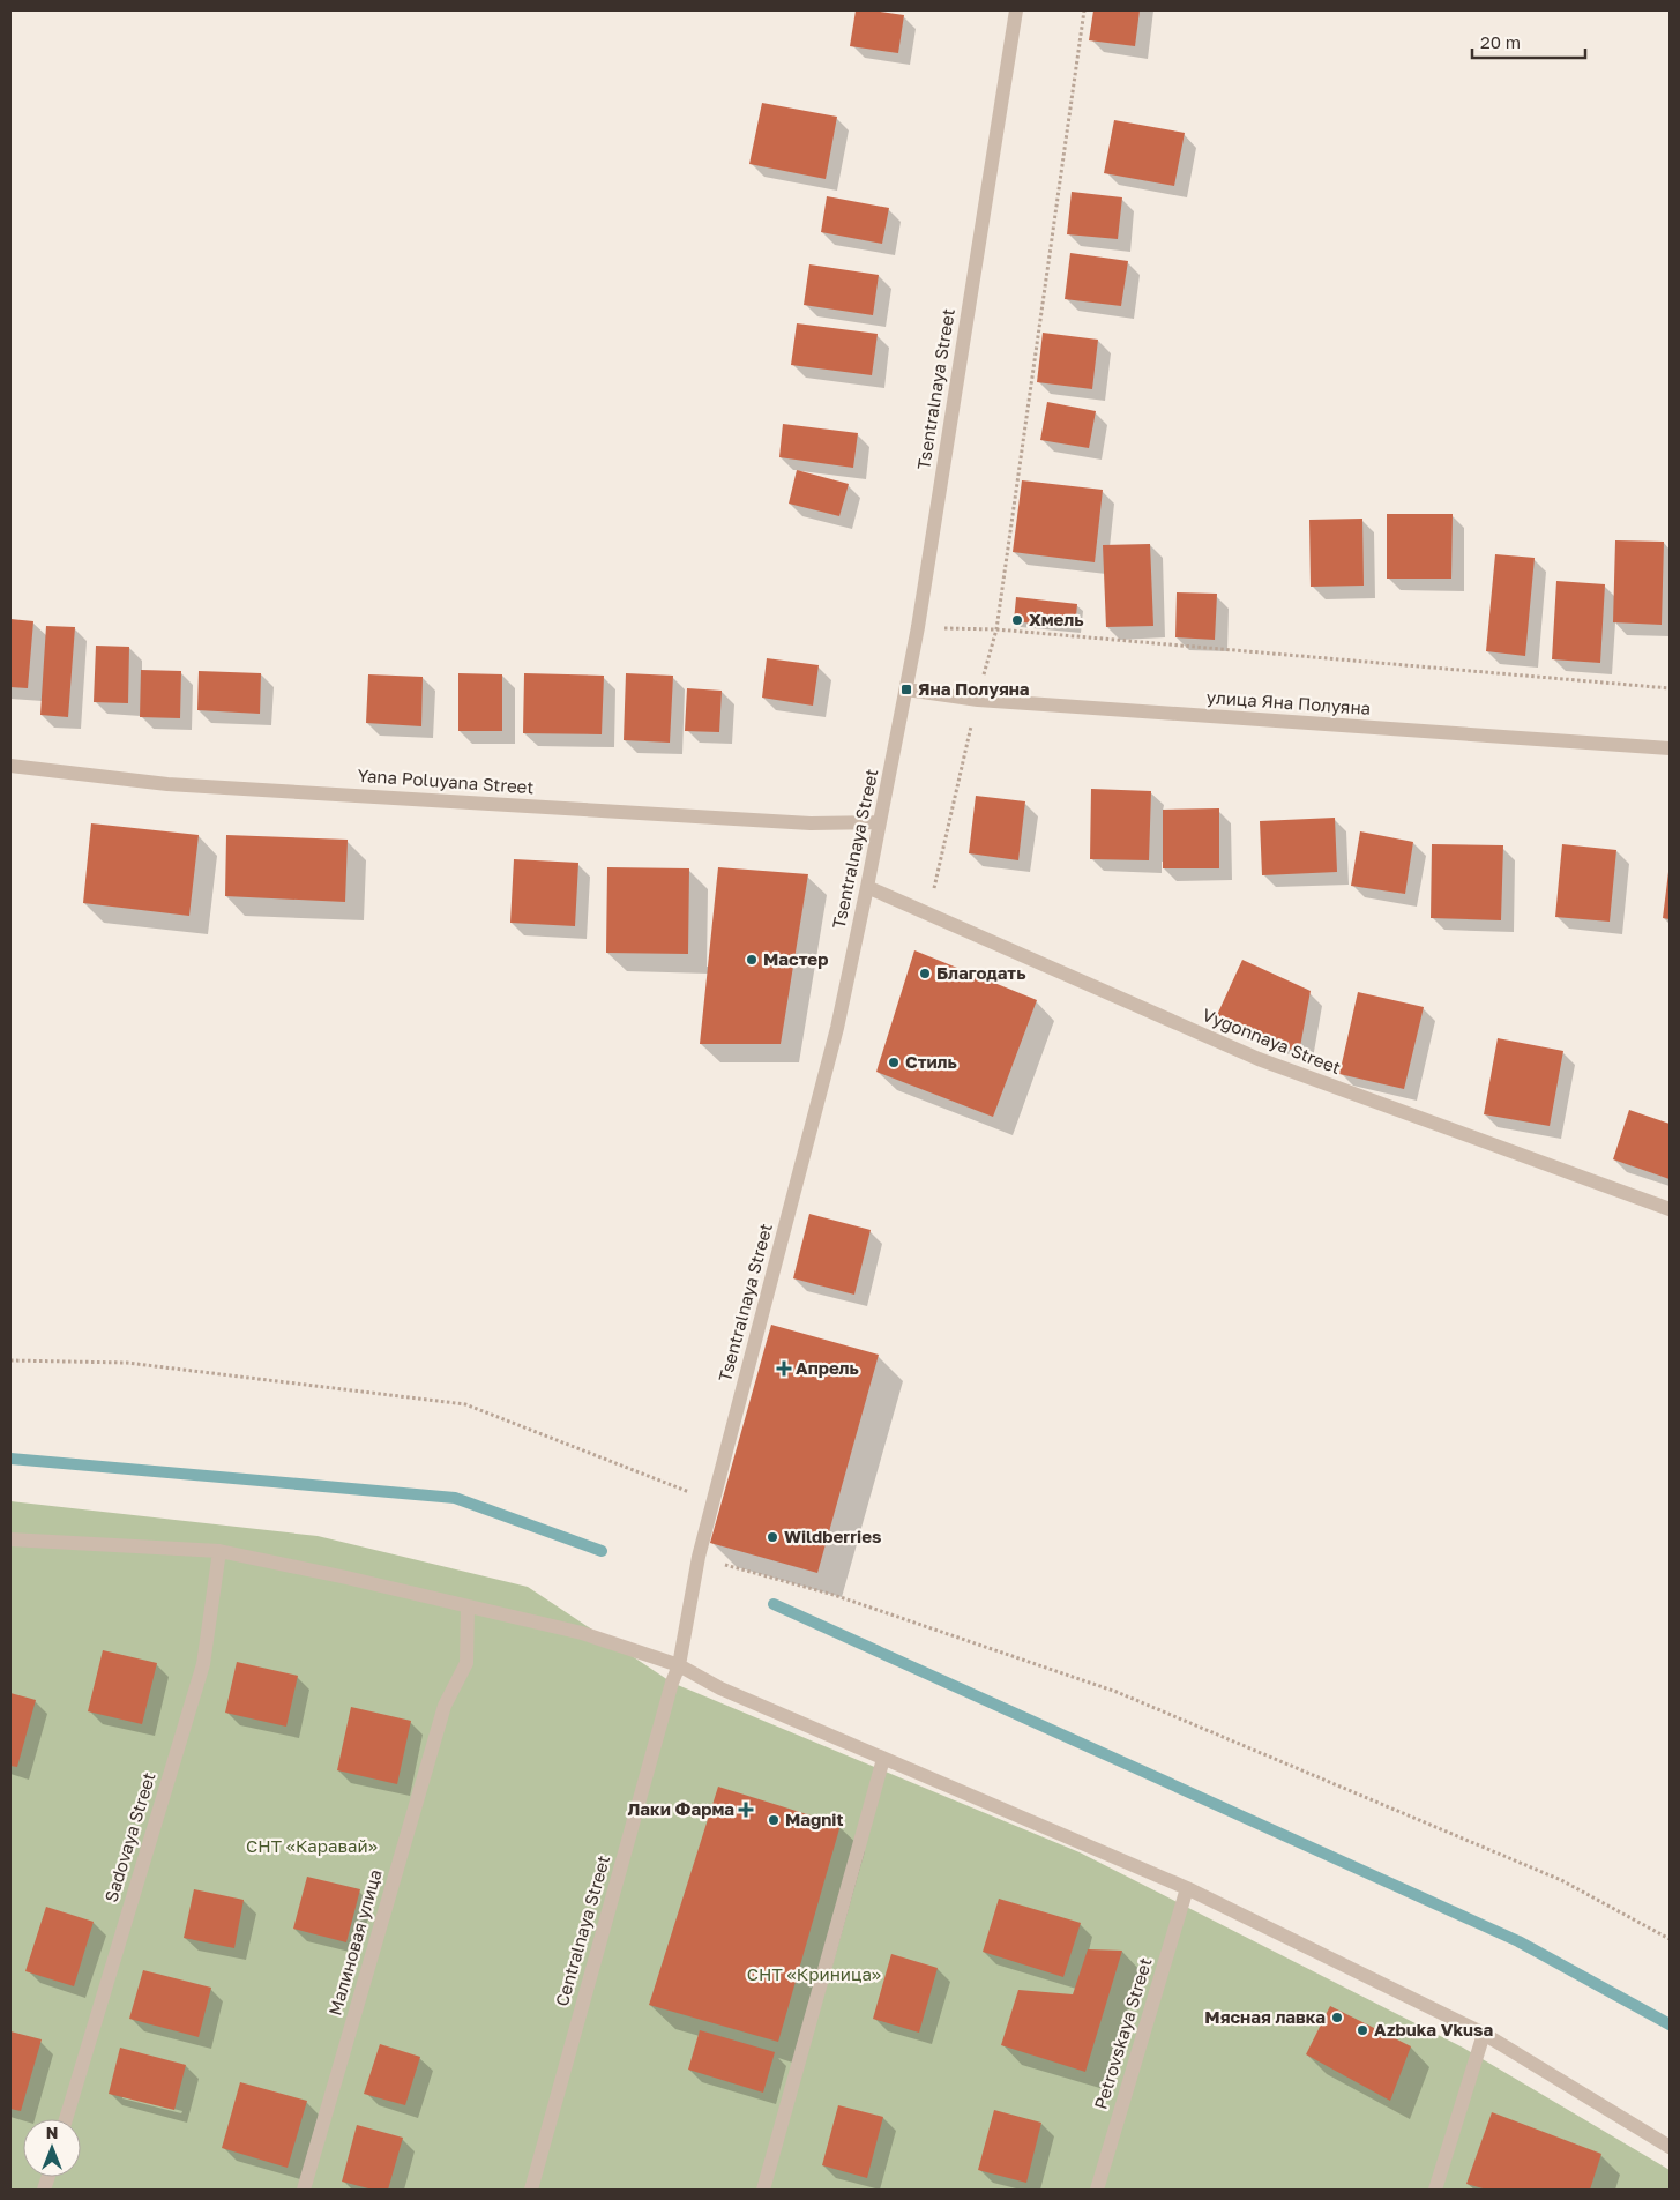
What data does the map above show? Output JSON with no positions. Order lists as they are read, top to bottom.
{
  "streets": {
    "street": [
      "Tsentralnaya Street",
      "улица Яна Полуяна",
      "Yana Poluyana Street",
      "Vygonnaya Street",
      "Sadovaya Street",
      "Centralnaya Street",
      "Малиновая улица",
      "Petrovskaya Street"
    ]
  },
  "crossings": [
    ["Tsentralnaya Street", "улица Яна Полуяна"],
    ["Tsentralnaya Street", "Yana Poluyana Street"],
    ["Tsentralnaya Street", "Vygonnaya Street"],
    ["Tsentralnaya Street", "Centralnaya Street"]
  ],
  "parks": ["СНТ «Каравай»", "СНТ «Криница»"],
  "places": {
    "other": [
      "Хмель",
      "Мастер",
      "Благодать",
      "Стиль",
      "Wildberries",
      "Magnit",
      "Мясная лавка",
      "Azbuka Vkusa"
    ],
    "transit": ["Яна Полуяна"],
    "health": ["Апрель", "Лаки Фарма"]
  },
  "scale_bar": "20 m",
  "north": "top"
}
